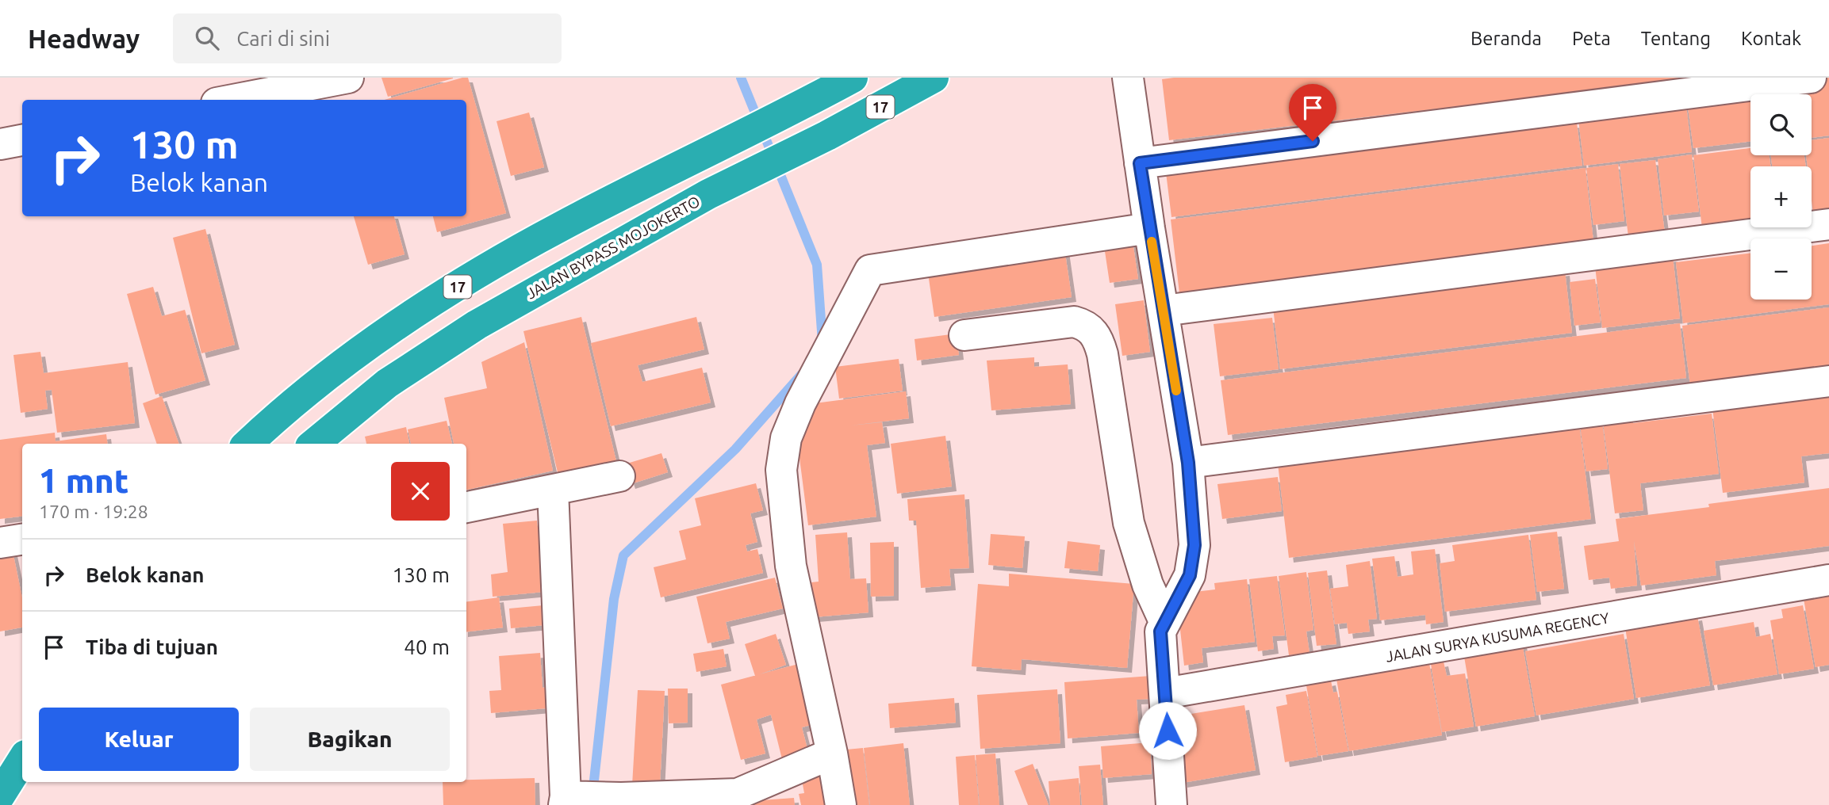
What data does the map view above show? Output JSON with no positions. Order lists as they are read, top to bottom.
{
  "streets": {
    "highway": ["17", "JALAN BYPASS MOJOKERTO"],
    "street": ["JALAN SURYA KUSUMA REGENCY"]
  },
  "page": {
    "header": "Headway",
    "search": "Cari di sini",
    "nav": [
      "Beranda",
      "Peta",
      "Tentang",
      "Kontak"
    ],
    "map_buttons": ["+", "−"],
    "turn": ["130 m", "Belok kanan"],
    "heading": ["1 mnt", "170 m · 19:28"],
    "list": [
      {
        "name": "Belok kanan",
        "value": "130 m"
      },
      {
        "name": "Tiba di tujuan",
        "value": "40 m"
      }
    ],
    "buttons": ["Keluar", "Bagikan"]
  }
}
